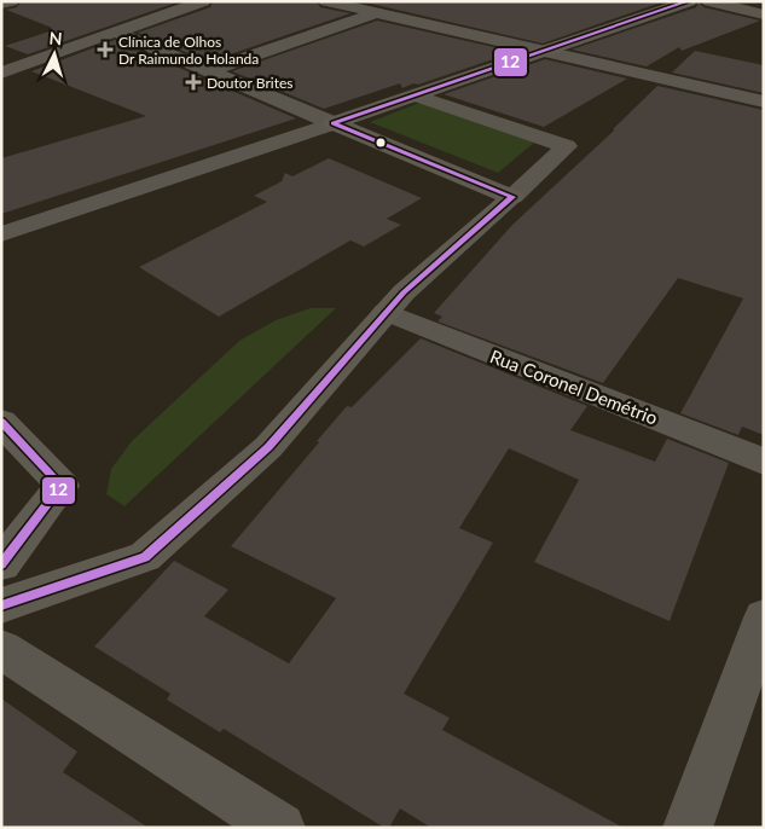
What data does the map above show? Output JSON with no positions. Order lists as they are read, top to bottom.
{
  "streets": {
    "street": ["Rua Coronel Demétrio"]
  },
  "places": {
    "health": ["Clínica de Olhos Dr Raimundo Holanda", "Doutor Brites"]
  },
  "lines": ["transit line 12"],
  "north": "top"
}
